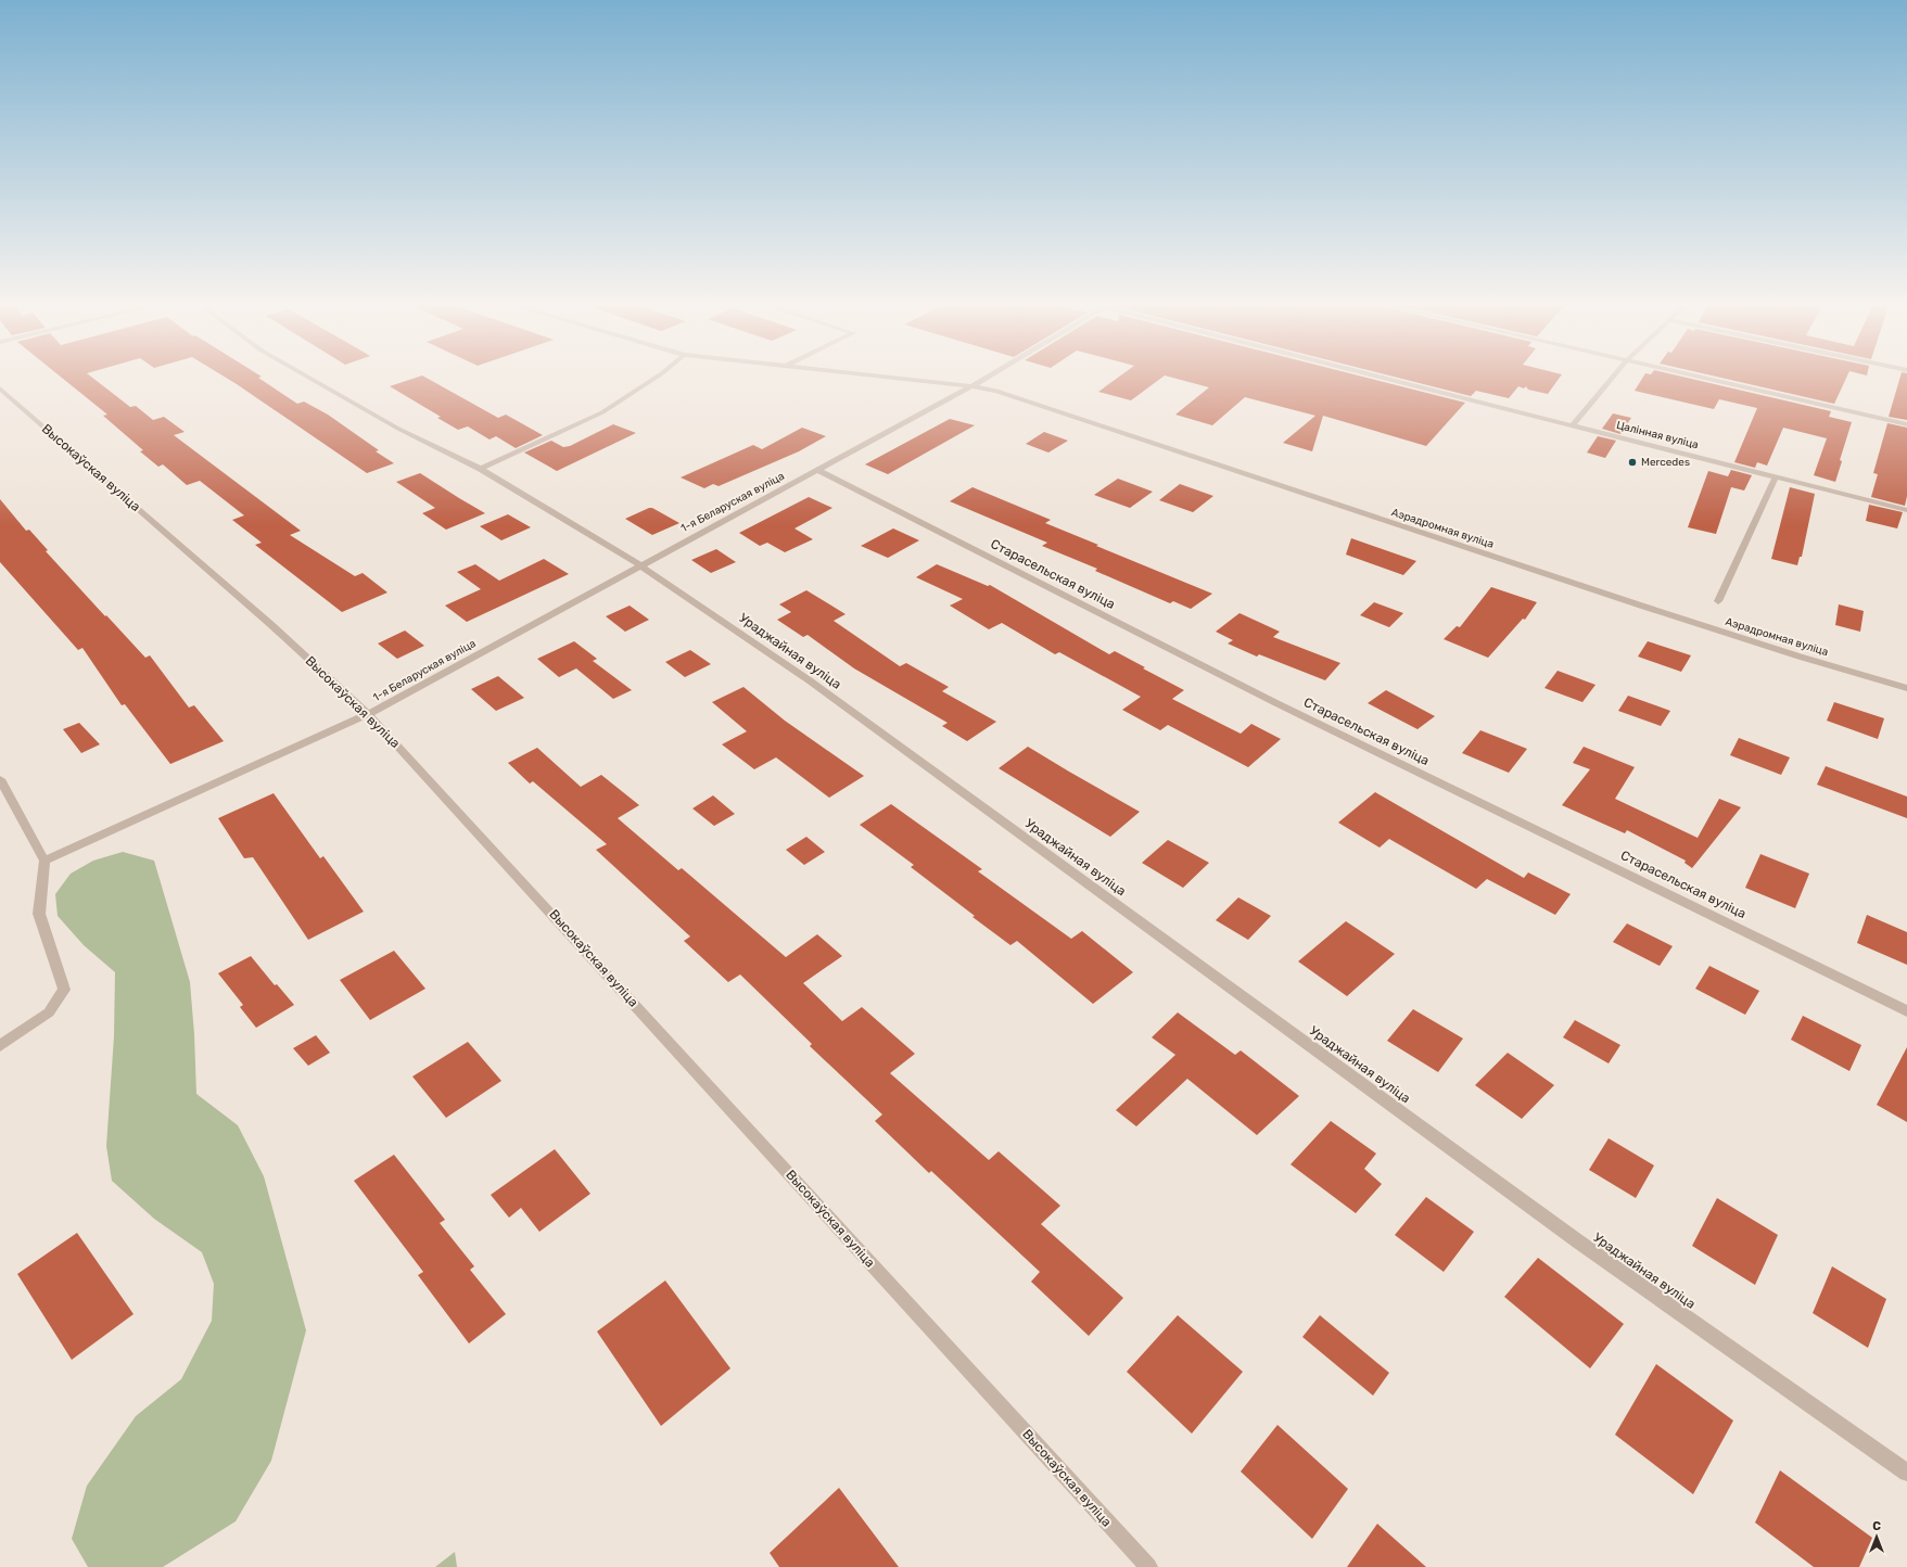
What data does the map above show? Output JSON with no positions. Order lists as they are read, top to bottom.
{
  "streets": {
    "street": [
      "Цалінная вуліца",
      "Высокаўская вуліца",
      "1-я Беларуская вуліца",
      "Аэрадромная вуліца",
      "Старасельская вуліца",
      "Ураджайная вуліца"
    ]
  },
  "crossings": [
    ["Высокаўская вуліца", "1-я Беларуская вуліца"],
    ["1-я Беларуская вуліца", "Аэрадромная вуліца"],
    ["1-я Беларуская вуліца", "Старасельская вуліца"],
    ["1-я Беларуская вуліца", "Ураджайная вуліца"]
  ],
  "places": ["Mercedes"],
  "north": "top"
}
